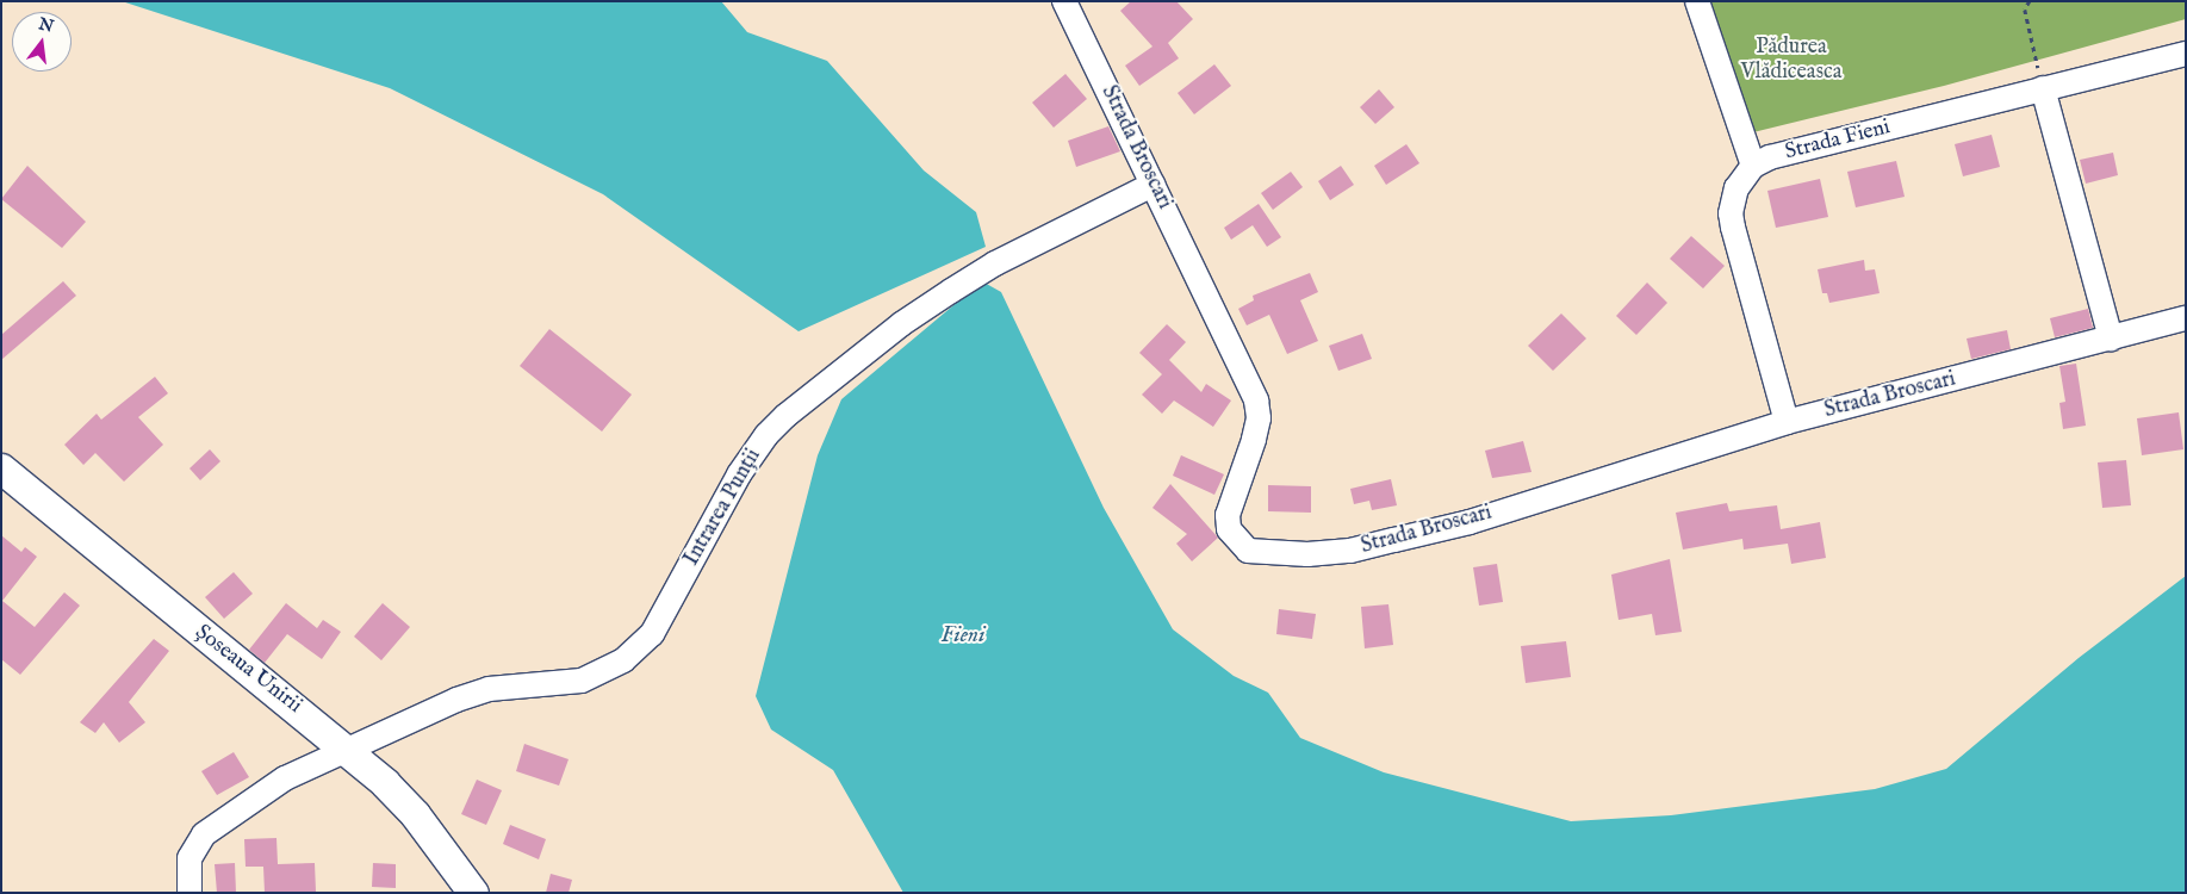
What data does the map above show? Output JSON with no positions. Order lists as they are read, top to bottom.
{
  "streets": {
    "main road": ["Șoseaua Unirii"],
    "street": ["Strada Fieni", "Strada Broscari", "Intrarea Punții"]
  },
  "crossings": [
    ["Strada Broscari", "Intrarea Punții"],
    ["Intrarea Punții", "Șoseaua Unirii"]
  ],
  "water": ["Fieni"],
  "parks": ["Pădurea Vlădiceasca"],
  "north": "top"
}
